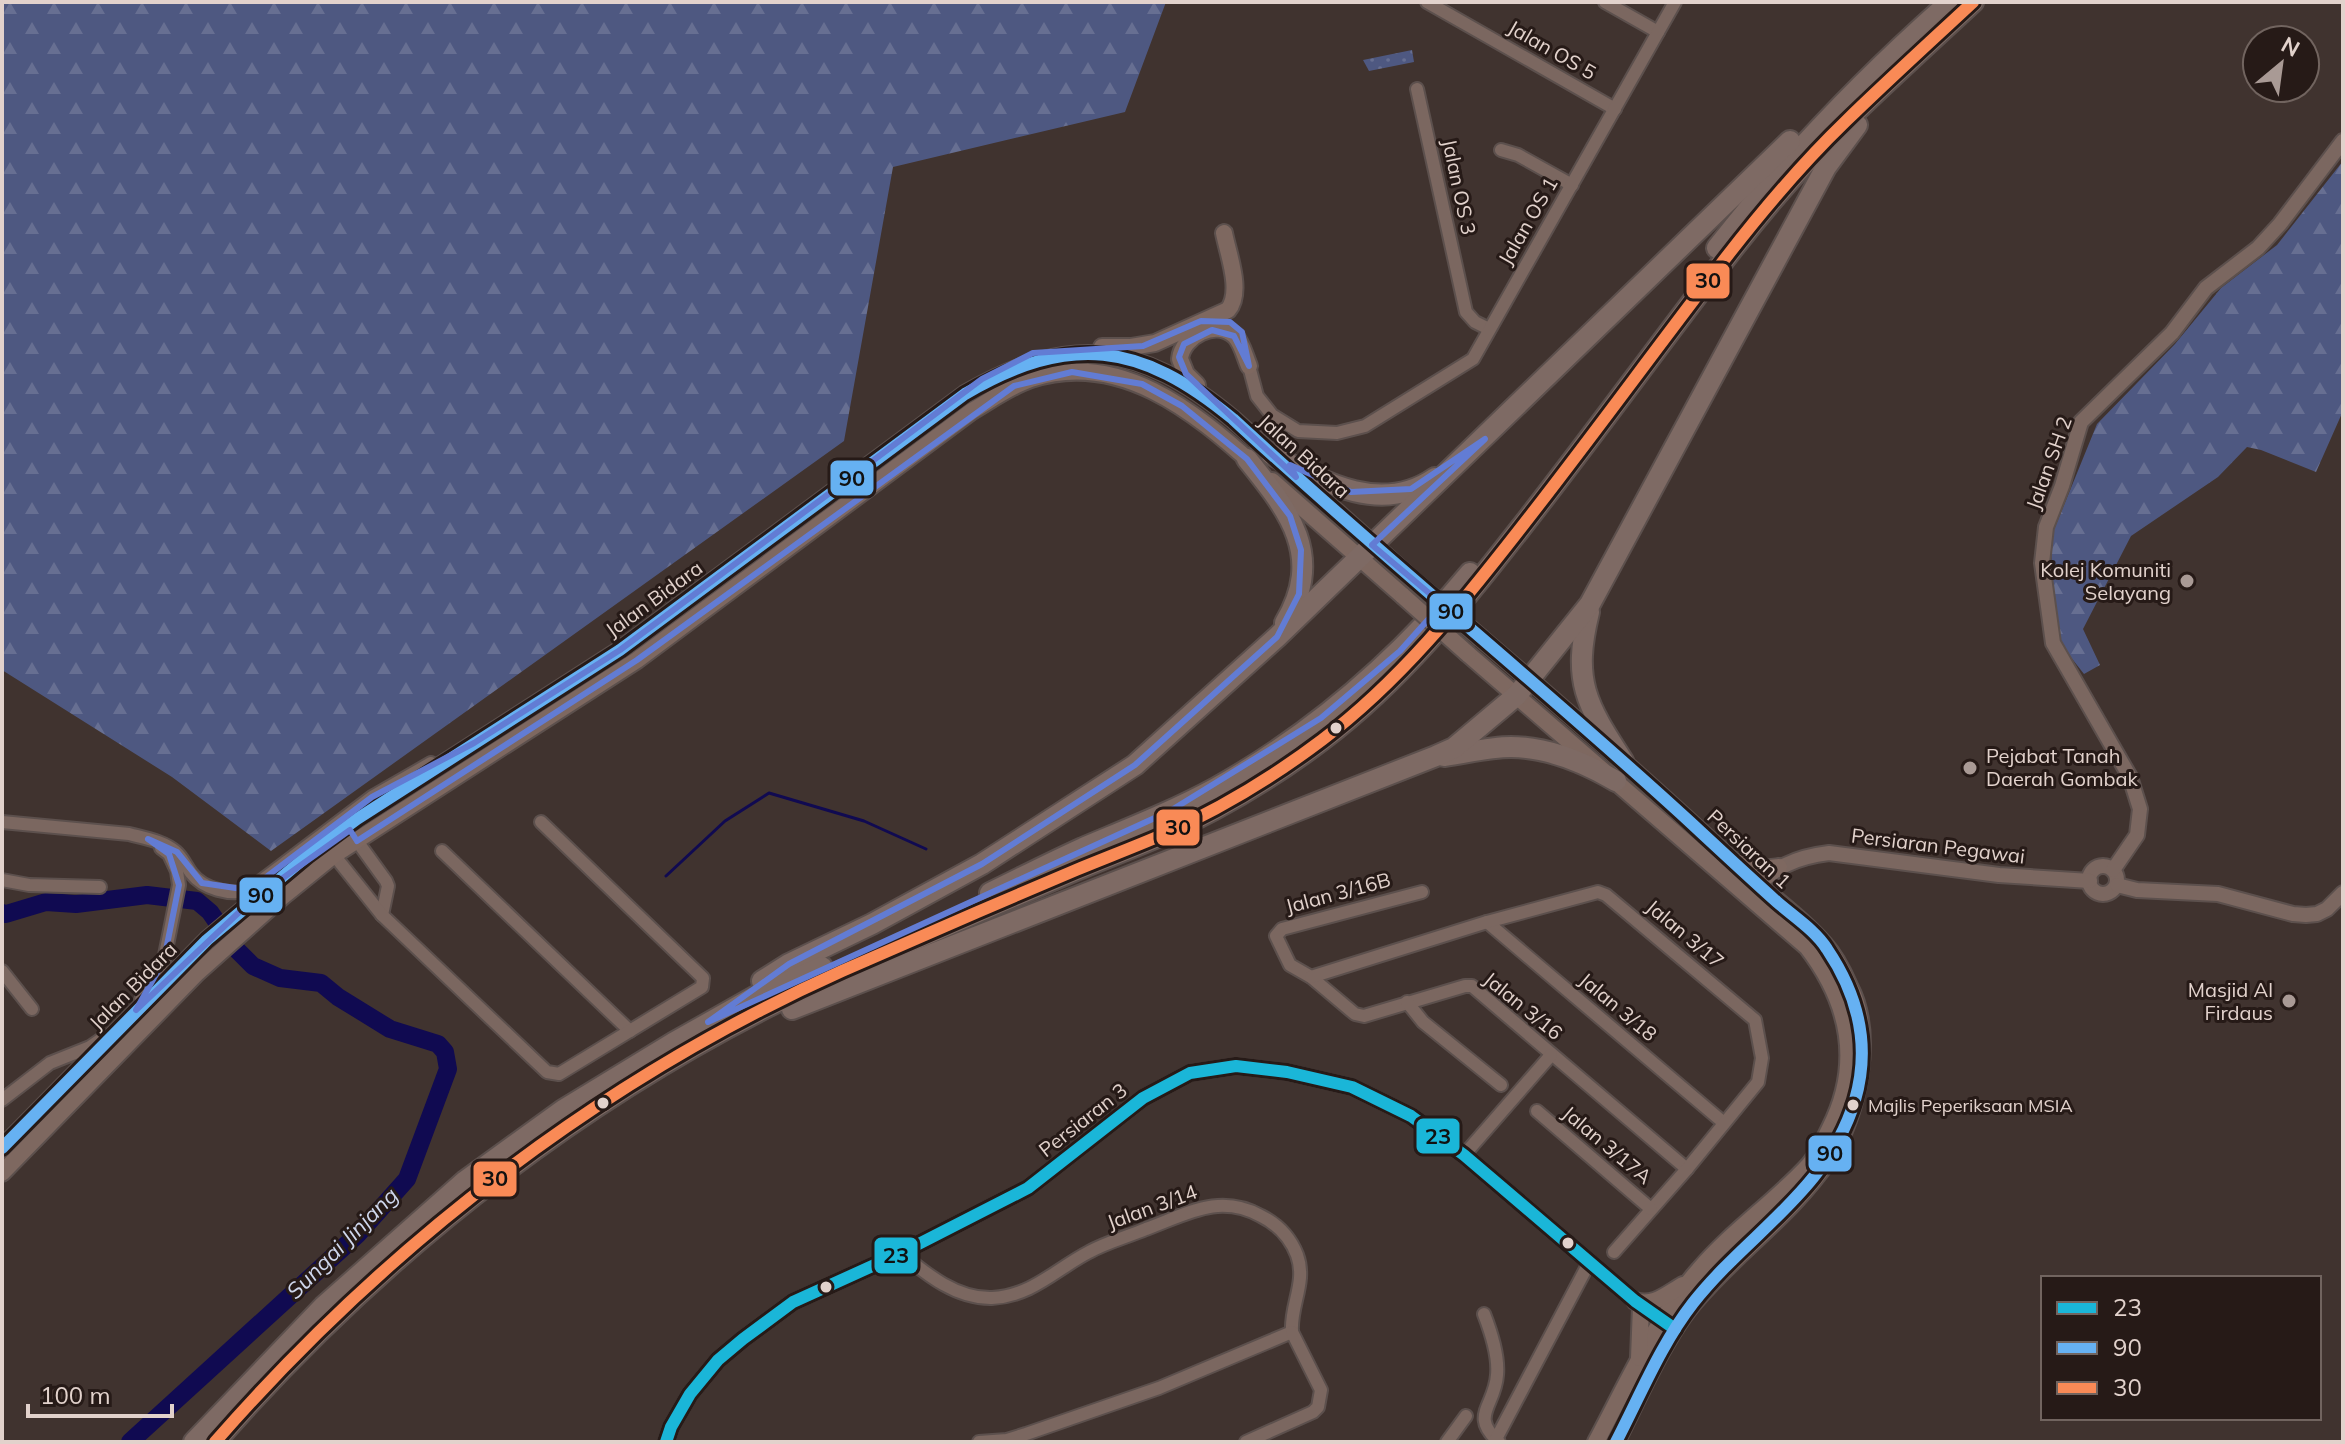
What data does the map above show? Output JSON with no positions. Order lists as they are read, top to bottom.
{
  "streets": {
    "main road": ["Jalan Bidara", "Persiaran 1"],
    "street": [
      "Jalan OS 5",
      "Jalan OS 3",
      "Jalan OS 1",
      "Jalan SH 2",
      "Persiaran Pegawai",
      "Jalan 3/16B",
      "Jalan 3/17",
      "Jalan 3/16",
      "Jalan 3/18",
      "Persiaran 3",
      "Jalan 3/17A",
      "Jalan 3/14"
    ]
  },
  "crossings": [
    ["Jalan OS 5", "Jalan OS 1"],
    ["Jalan OS 3", "Jalan OS 1"],
    ["Jalan SH 2", "Persiaran Pegawai"],
    ["Persiaran Pegawai", "Persiaran 1"],
    ["Persiaran 1", "Persiaran 3"],
    ["Jalan 3/16B", "Jalan 3/17"],
    ["Jalan 3/16B", "Jalan 3/16"],
    ["Jalan 3/17", "Jalan 3/16"],
    ["Jalan 3/17", "Jalan 3/18"],
    ["Jalan 3/17", "Jalan 3/17A"],
    ["Persiaran 3", "Jalan 3/14"]
  ],
  "water": ["Sungai Jinjang"],
  "places": [
    "Kolej Komuniti Selayang",
    "Pejabat Tanah Daerah Gombak",
    "Masjid Al Firdaus",
    "Majlis Peperiksaan MSIA"
  ],
  "lines": ["transit line 30", "transit line 90", "transit line 23"],
  "legend": ["23", "90", "30"],
  "scale_bar": "100 m",
  "north": "top right"
}
